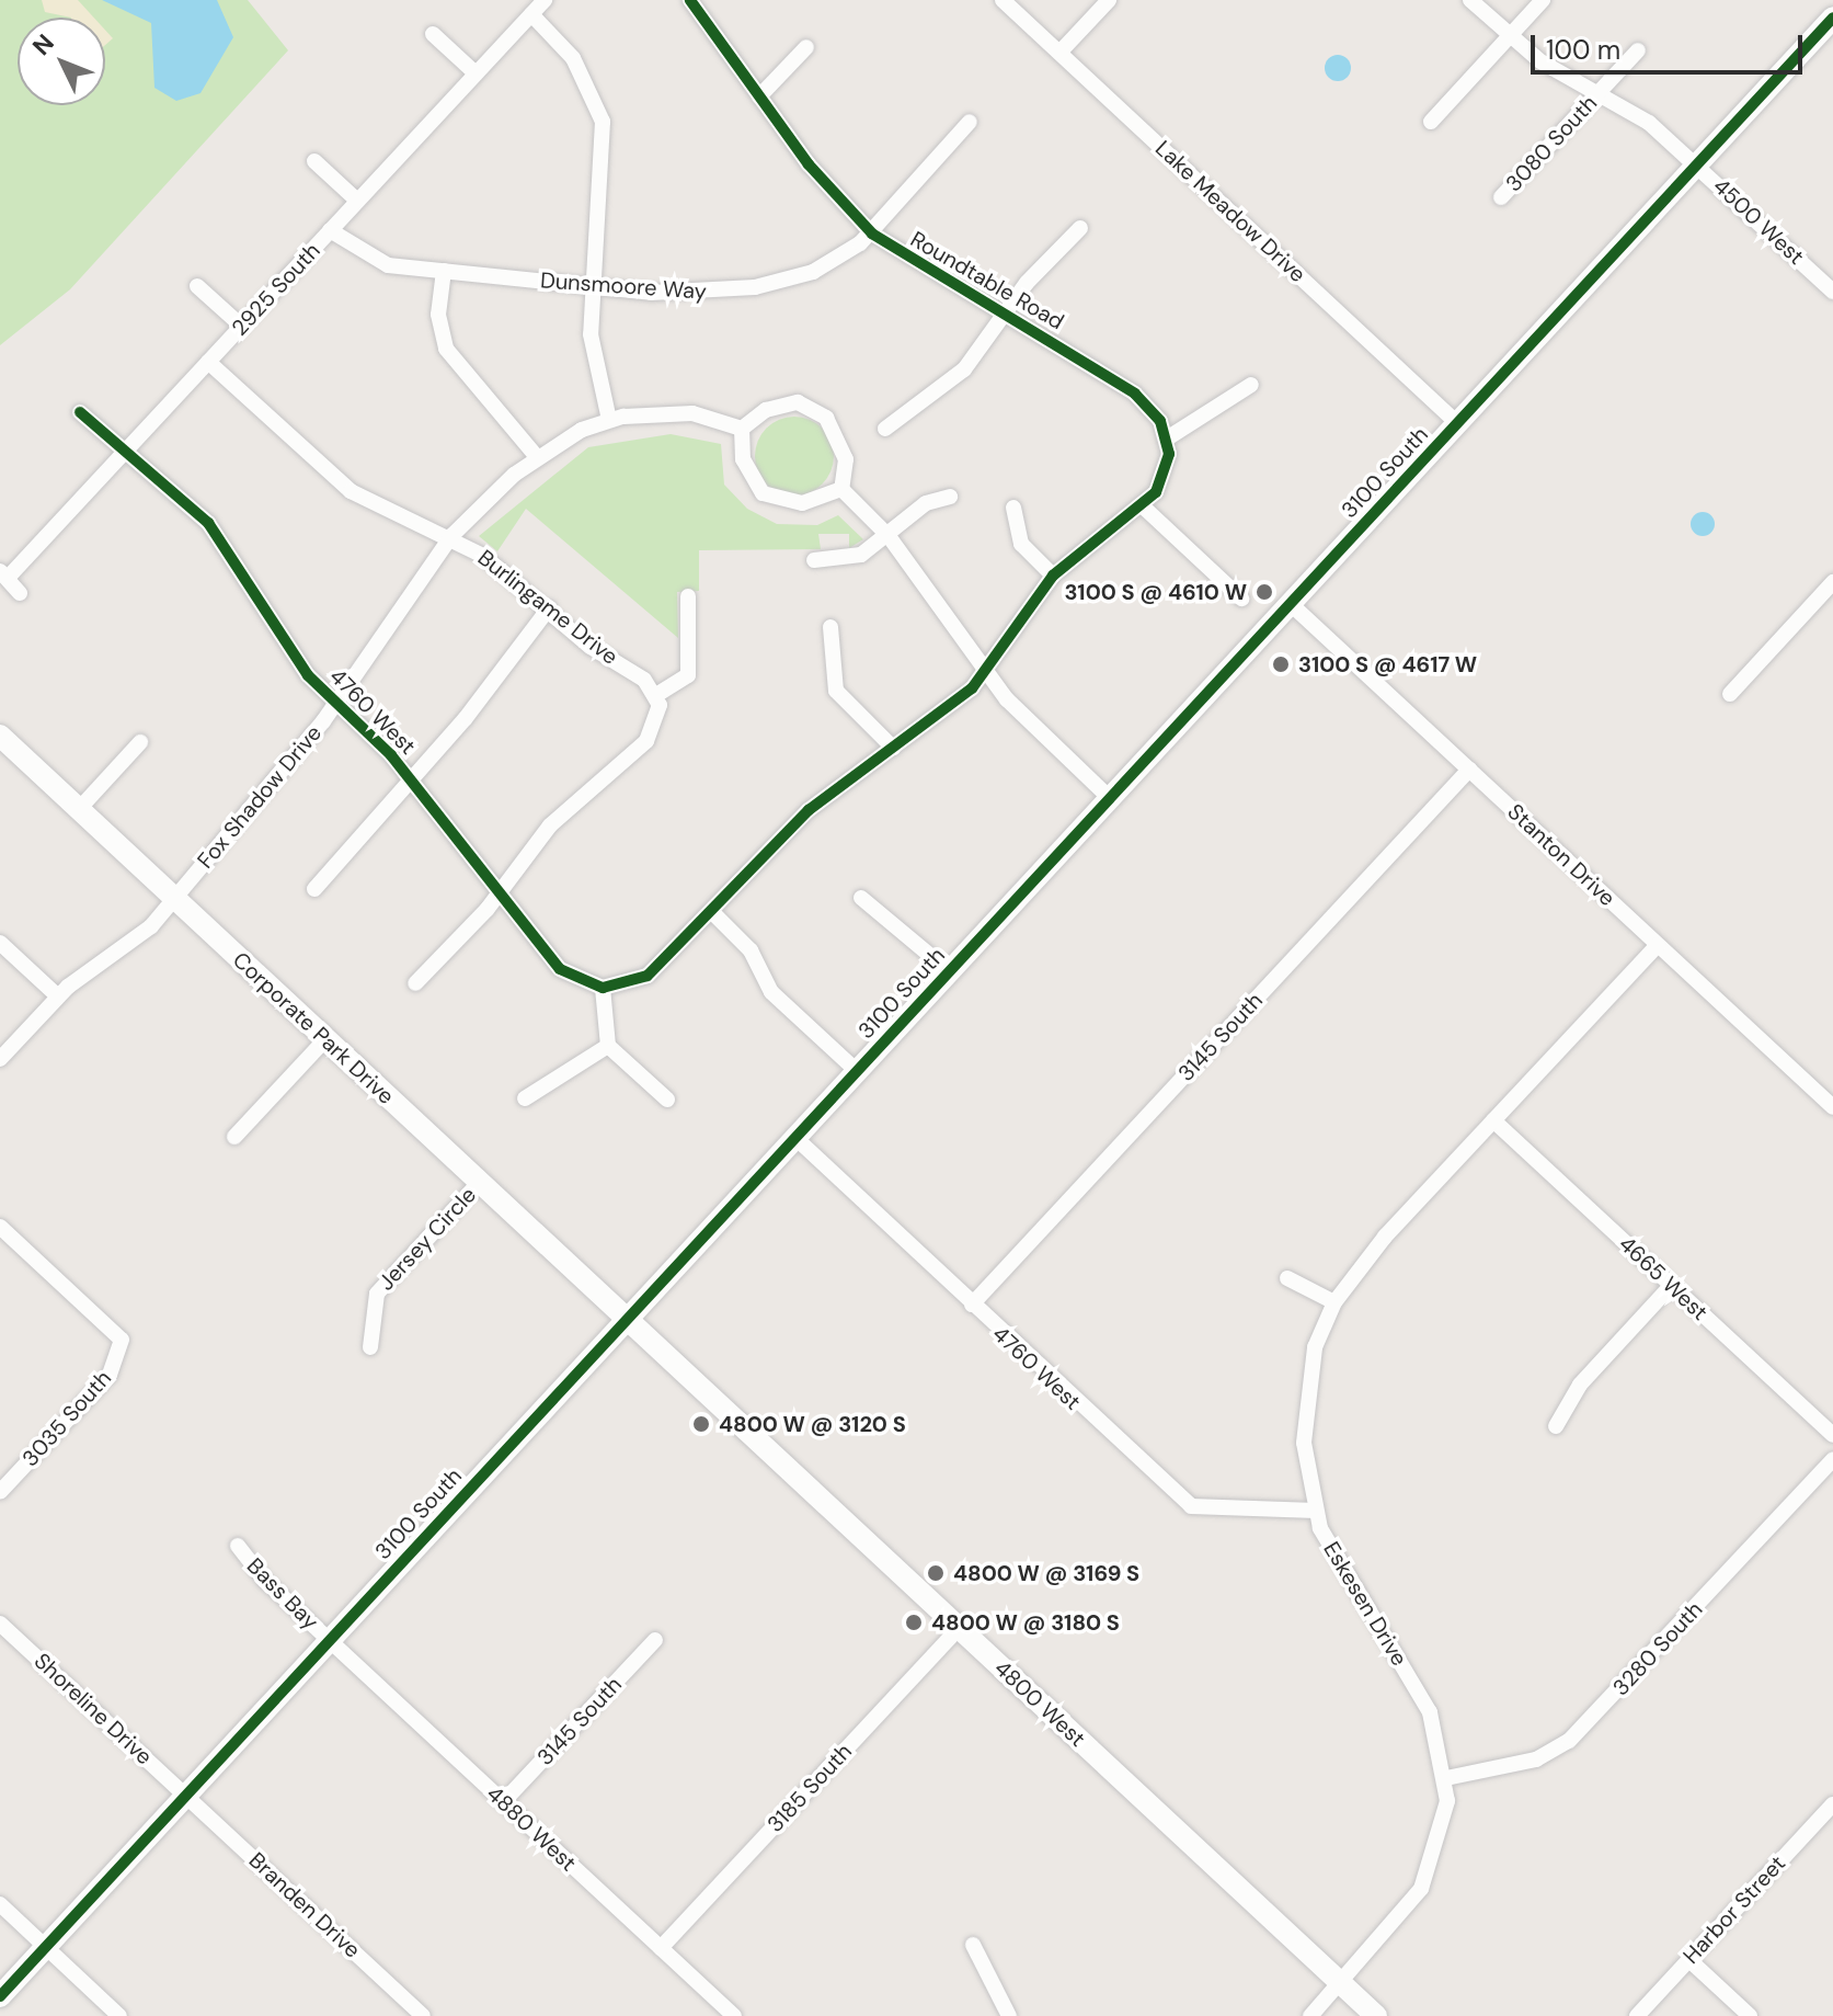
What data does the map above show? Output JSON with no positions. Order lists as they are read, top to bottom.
{
  "streets": {
    "main road": ["3100 South", "Corporate Park Drive", "4800 West"],
    "street": [
      "3080 South",
      "Lake Meadow Drive",
      "4500 West",
      "Roundtable Road",
      "Dunsmoore Way",
      "2925 South",
      "Burlingame Drive",
      "4760 West",
      "Fox Shadow Drive",
      "Stanton Drive",
      "3145 South",
      "Jersey Circle",
      "4665 West",
      "3035 South",
      "Bass Bay",
      "Eskesen Drive",
      "3280 South",
      "Shoreline Drive",
      "3185 South",
      "4880 West",
      "Branden Drive",
      "Harbor Street"
    ]
  },
  "crossings": [
    ["3080 South", "4500 West"],
    ["Lake Meadow Drive", "3100 South"],
    ["4500 West", "3100 South"],
    ["Roundtable Road", "Dunsmoore Way"],
    ["Dunsmoore Way", "2925 South"],
    ["2925 South", "Burlingame Drive"],
    ["2925 South", "4760 West"],
    ["3100 South", "4760 West"],
    ["3100 South", "Stanton Drive"],
    ["3100 South", "Corporate Park Drive"],
    ["3100 South", "Bass Bay"],
    ["3100 South", "4800 West"],
    ["3100 South", "Shoreline Drive"],
    ["3100 South", "4880 West"],
    ["3100 South", "Branden Drive"],
    ["Burlingame Drive", "Fox Shadow Drive"],
    ["4760 West", "Fox Shadow Drive"],
    ["4760 West", "3145 South"],
    ["4760 West", "Eskesen Drive"],
    ["Fox Shadow Drive", "Corporate Park Drive"],
    ["Stanton Drive", "3145 South"],
    ["Stanton Drive", "Eskesen Drive"],
    ["Corporate Park Drive", "Jersey Circle"],
    ["Corporate Park Drive", "4800 West"],
    ["3145 South", "4880 West"],
    ["4665 West", "Eskesen Drive"],
    ["Bass Bay", "4880 West"],
    ["Eskesen Drive", "3280 South"],
    ["Eskesen Drive", "4800 West"],
    ["4800 West", "3185 South"],
    ["Shoreline Drive", "Branden Drive"],
    ["3185 South", "4880 West"]
  ],
  "places": [
    "3100 S @ 4610 W",
    "3100 S @ 4617 W",
    "4800 W @ 3120 S",
    "4800 W @ 3169 S",
    "4800 W @ 3180 S"
  ],
  "scale_bar": "100 m",
  "north": "top left"
}
